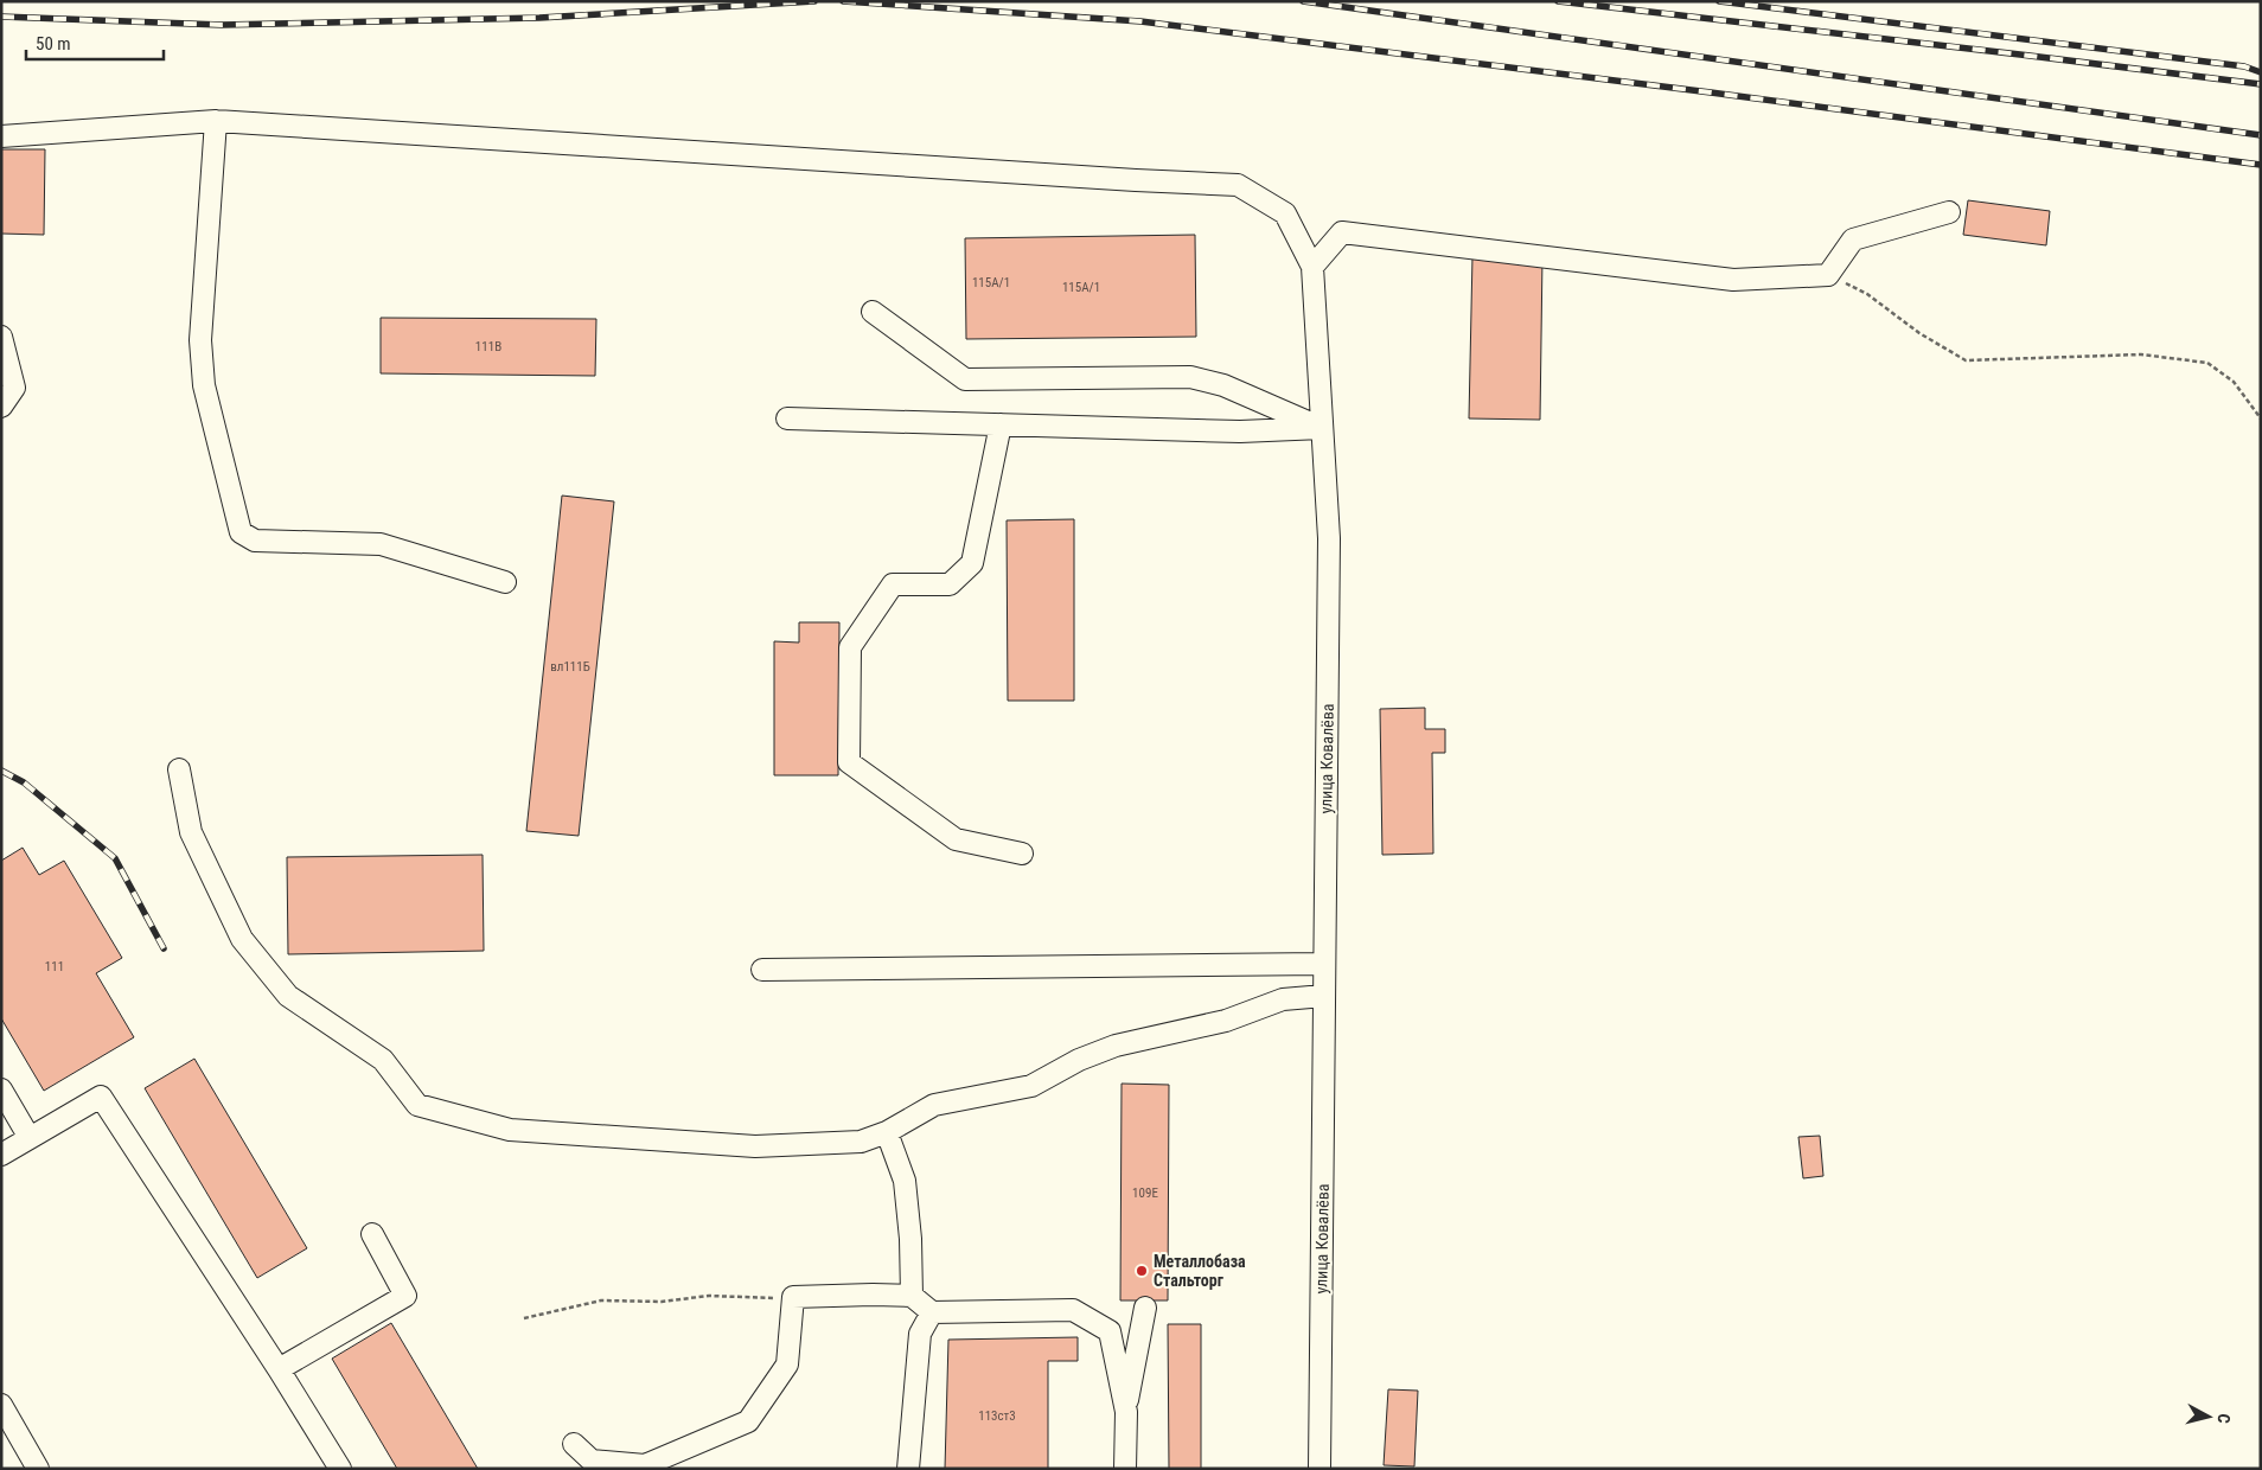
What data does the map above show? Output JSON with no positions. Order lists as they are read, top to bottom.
{
  "streets": {
    "street": ["улица Ковалёва"]
  },
  "places": ["Металлобаза Стальторг"],
  "house_numbers": [
    "115А/1",
    "115А/1",
    "111В",
    "вл111Б",
    "111",
    "109Е",
    "113ст3"
  ],
  "scale_bar": "50 m",
  "north": "right"
}
